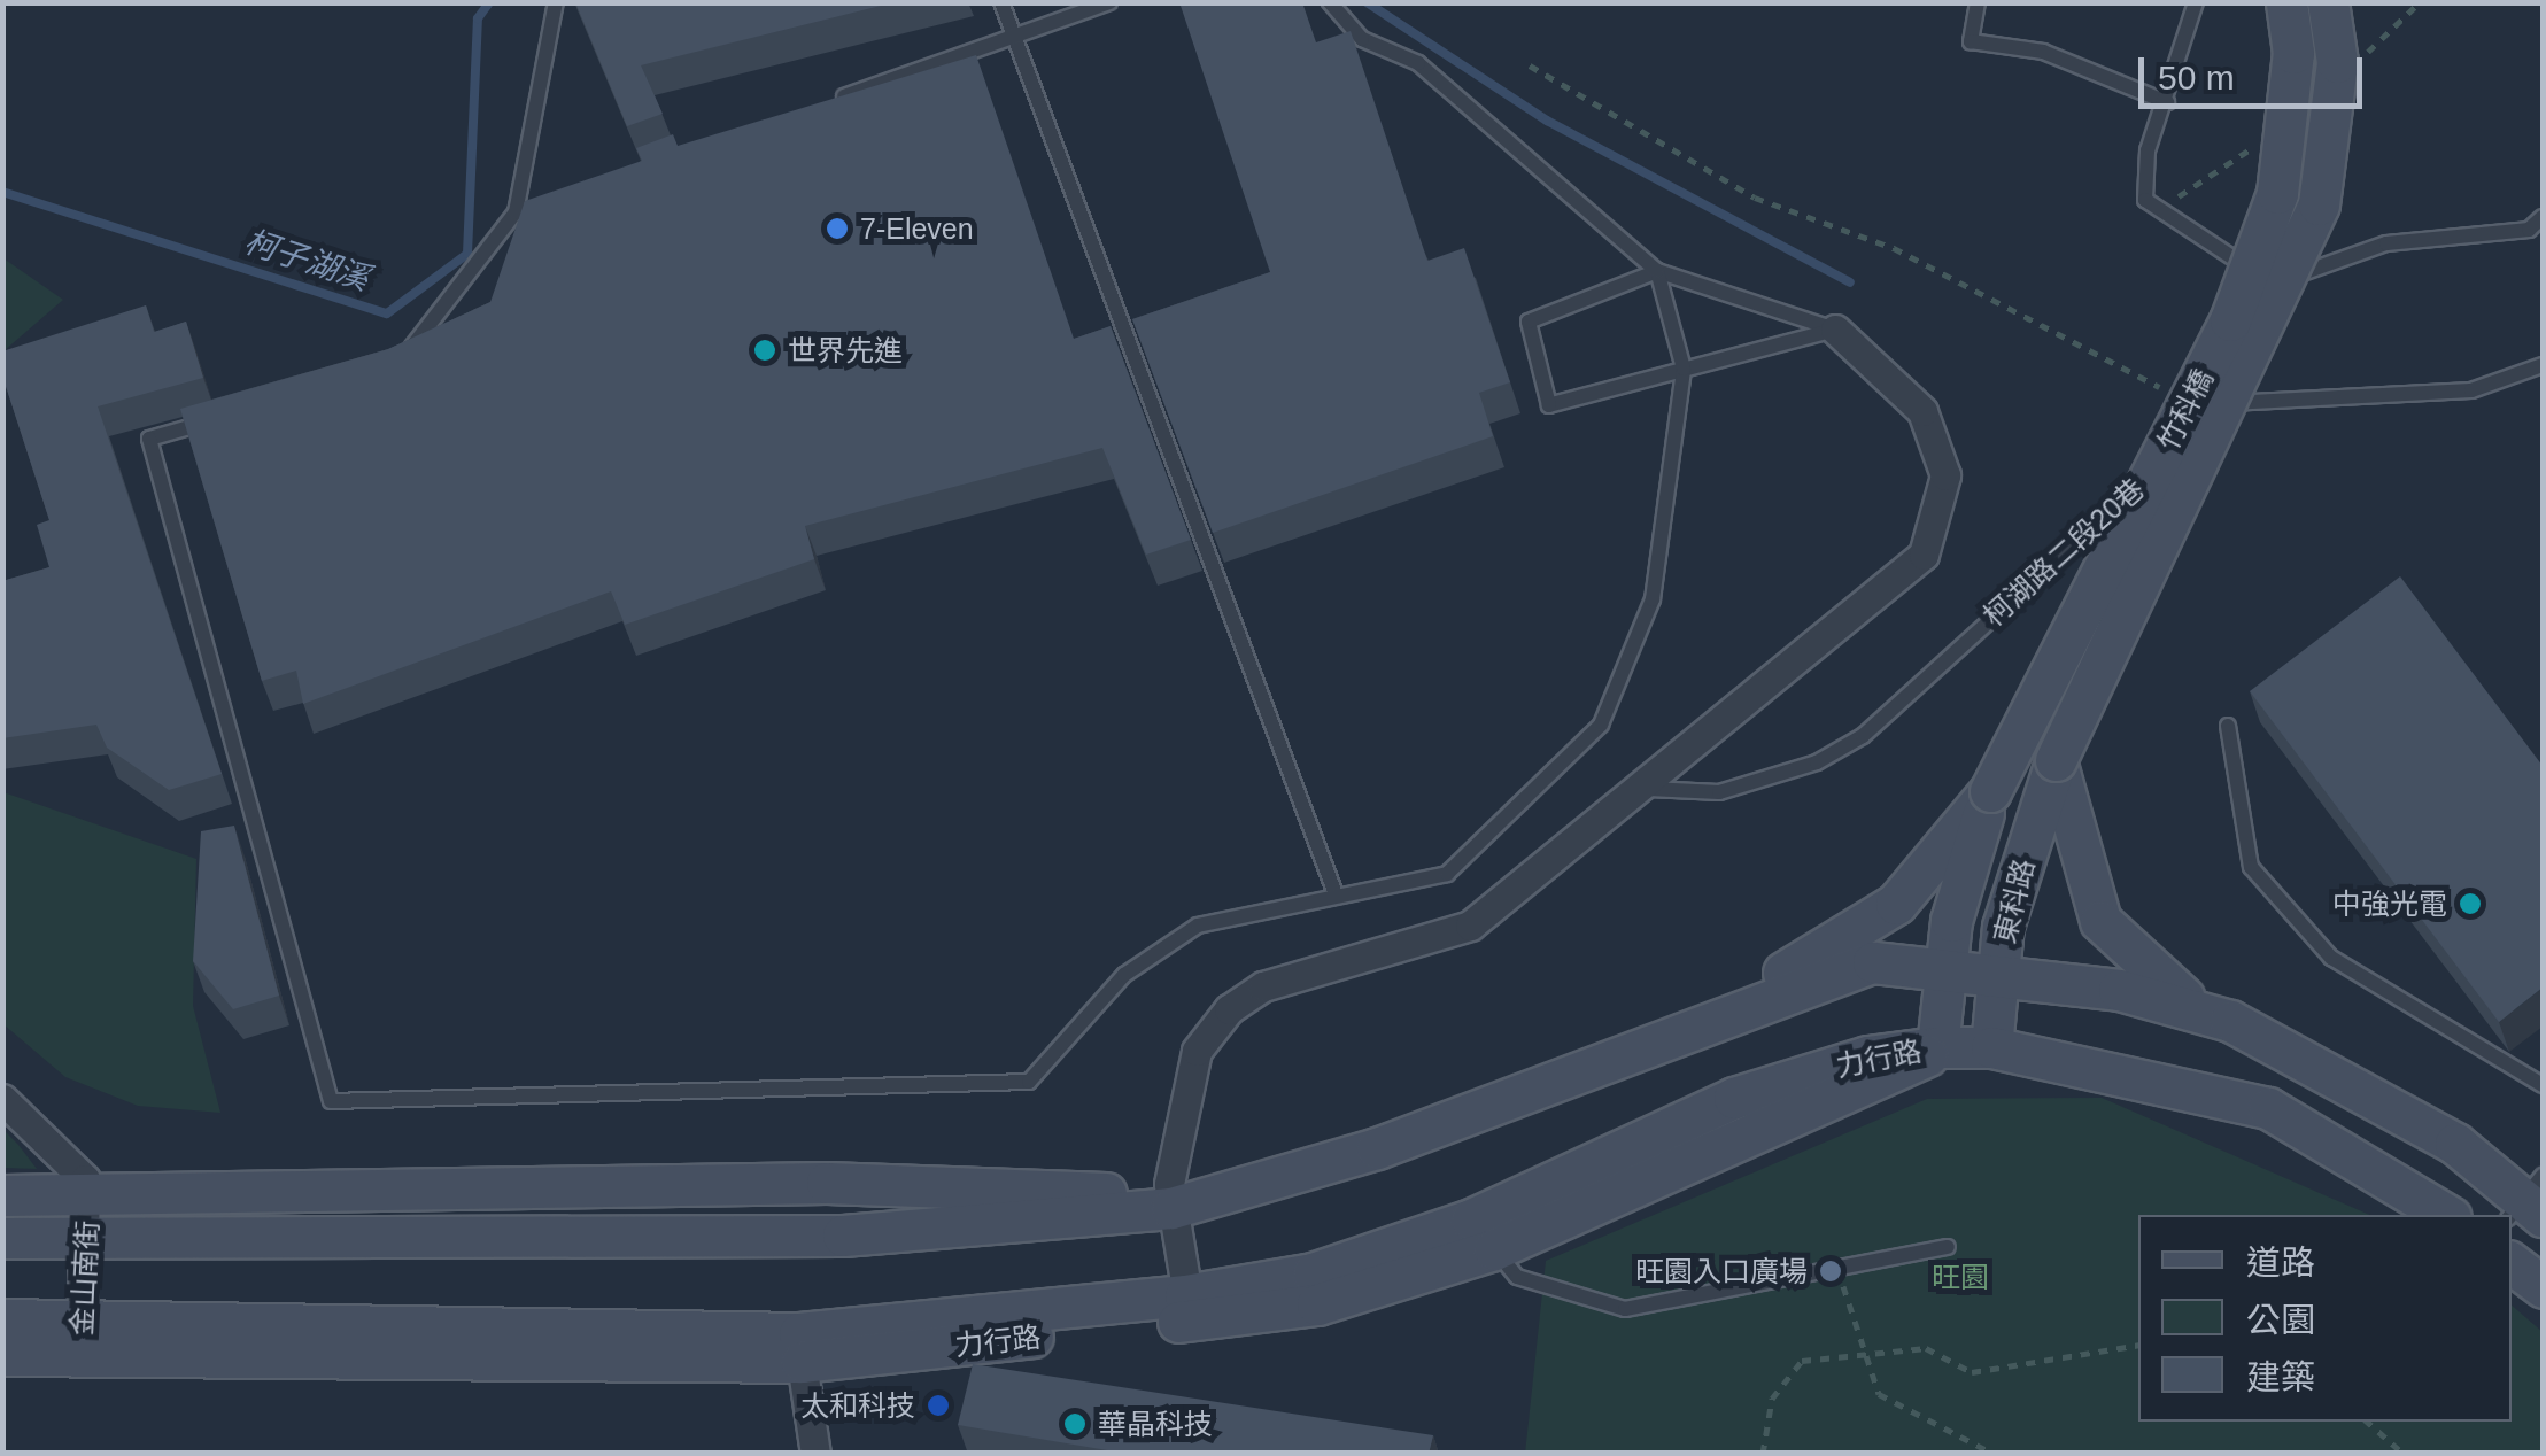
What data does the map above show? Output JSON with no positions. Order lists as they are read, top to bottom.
{
  "streets": {
    "street": [
      "竹科橋",
      "東科路",
      "力行路",
      "金山南街"
    ],
    "lane": ["柯湖路二段20巷"]
  },
  "crossings": [
    ["竹科橋", "東科路"],
    ["東科路", "力行路"],
    ["力行路", "金山南街"]
  ],
  "water": ["柯子湖溪"],
  "parks": ["旺園"],
  "places": [
    "7-Eleven",
    "世界先進",
    "中強光電",
    "旺園入口廣場",
    "太和科技",
    "華晶科技"
  ],
  "legend": ["道路", "公園", "建築"],
  "scale_bar": "50 m"
}
